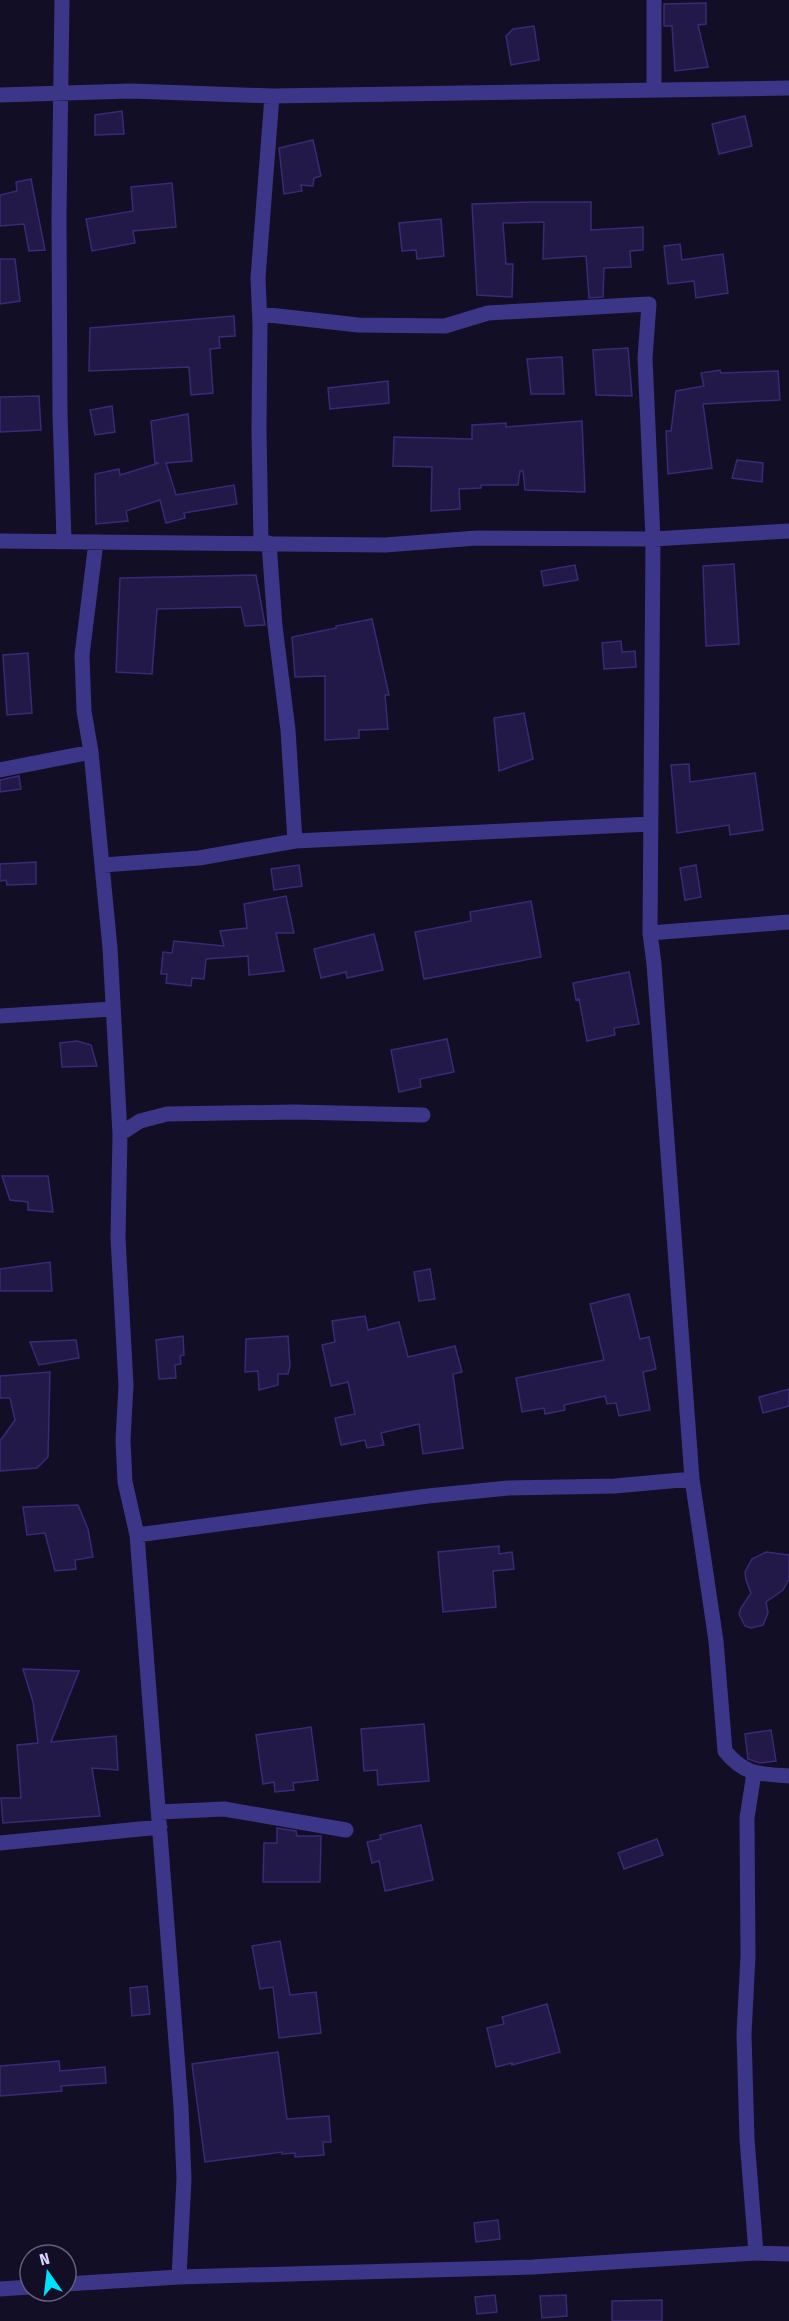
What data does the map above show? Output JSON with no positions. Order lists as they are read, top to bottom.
{
  "north": "top"
}
